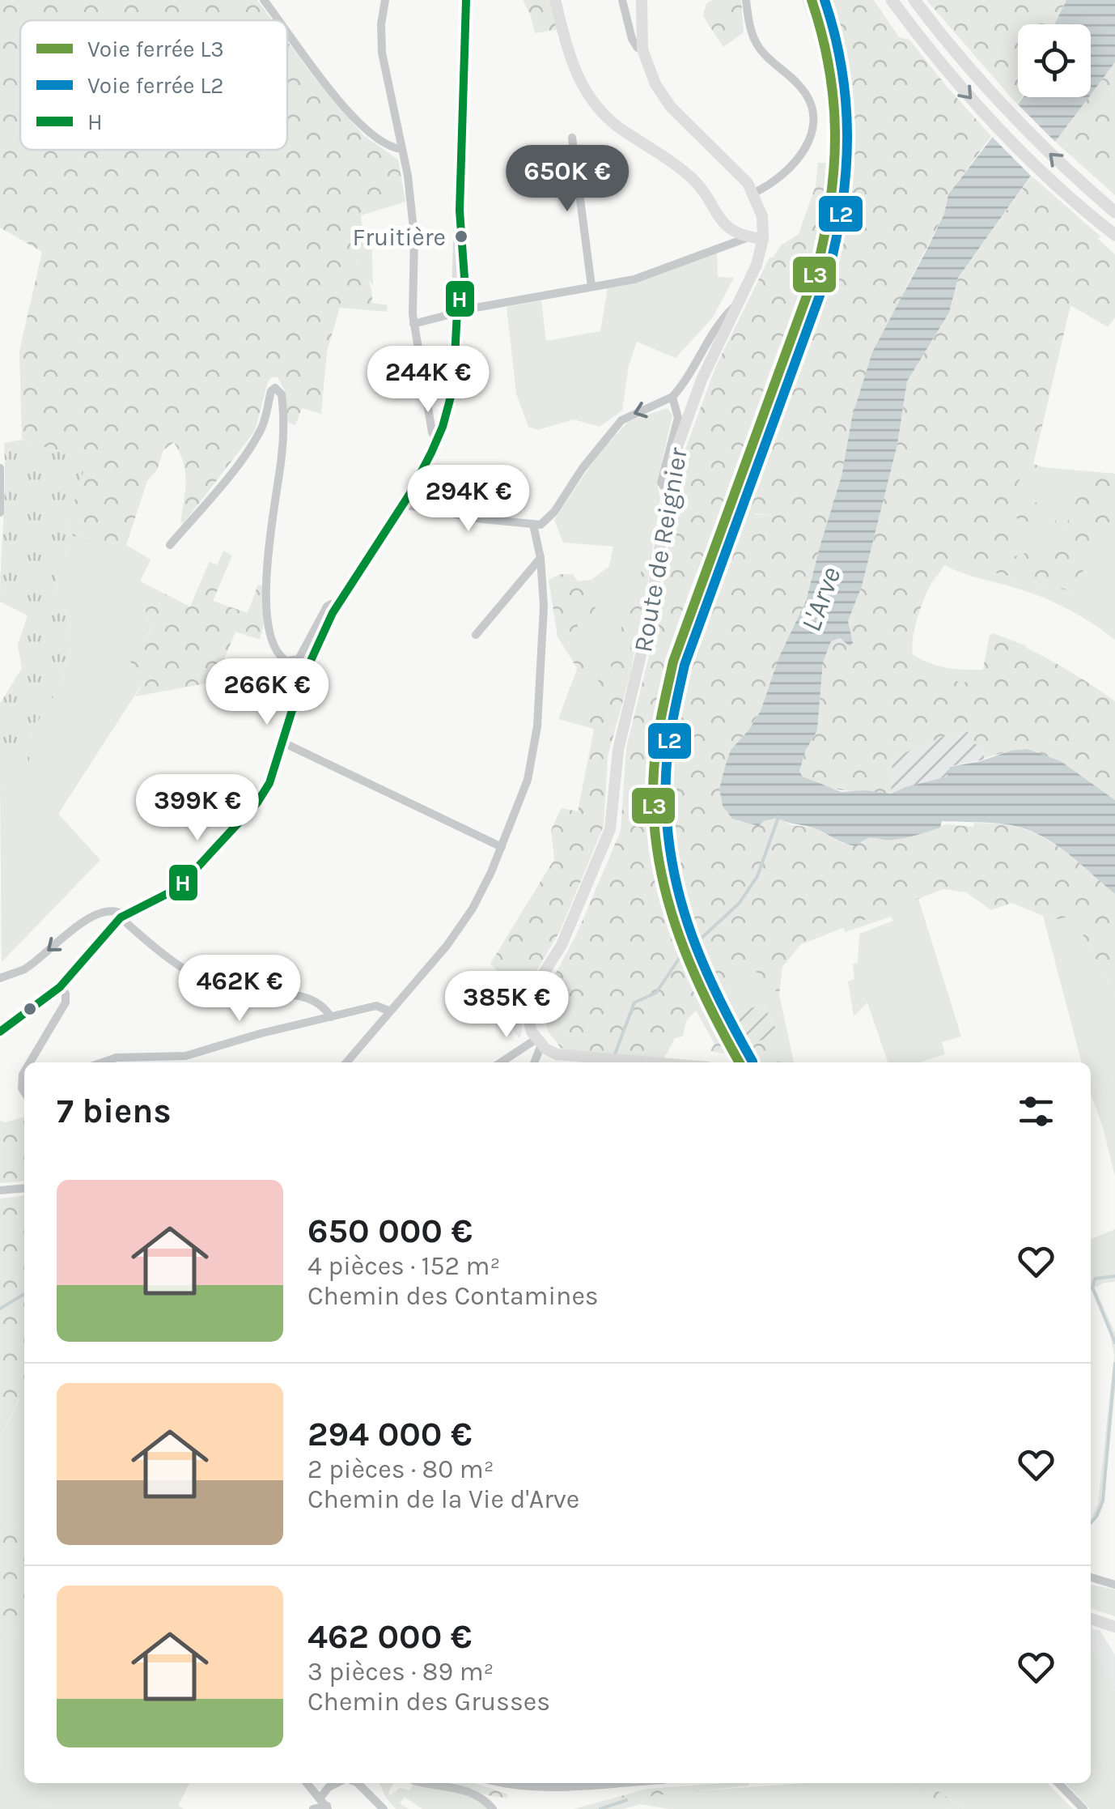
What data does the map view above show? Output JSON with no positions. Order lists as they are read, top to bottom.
{
  "streets": {
    "main road": ["Route de Reignier"]
  },
  "water": ["L'Arve"],
  "places": ["Fruitière"],
  "lines": ["rail line L3", "rail line L2", "transit line H"],
  "legend": ["Voie ferrée L3", "Voie ferrée L2", "H"],
  "page": {
    "price": [
      "650K €",
      "244K €",
      "294K €",
      "266K €",
      "399K €",
      "462K €",
      "385K €"
    ],
    "heading": "7 biens",
    "list": [
      {
        "name": "650 000 €",
        "note": "4 pièces · 152 m² · Chemin des Contamines"
      },
      {
        "name": "294 000 €",
        "note": "2 pièces · 80 m² · Chemin de la Vie d'Arve"
      },
      {
        "name": "462 000 €",
        "note": "3 pièces · 89 m² · Chemin des Grusses"
      }
    ]
  }
}
